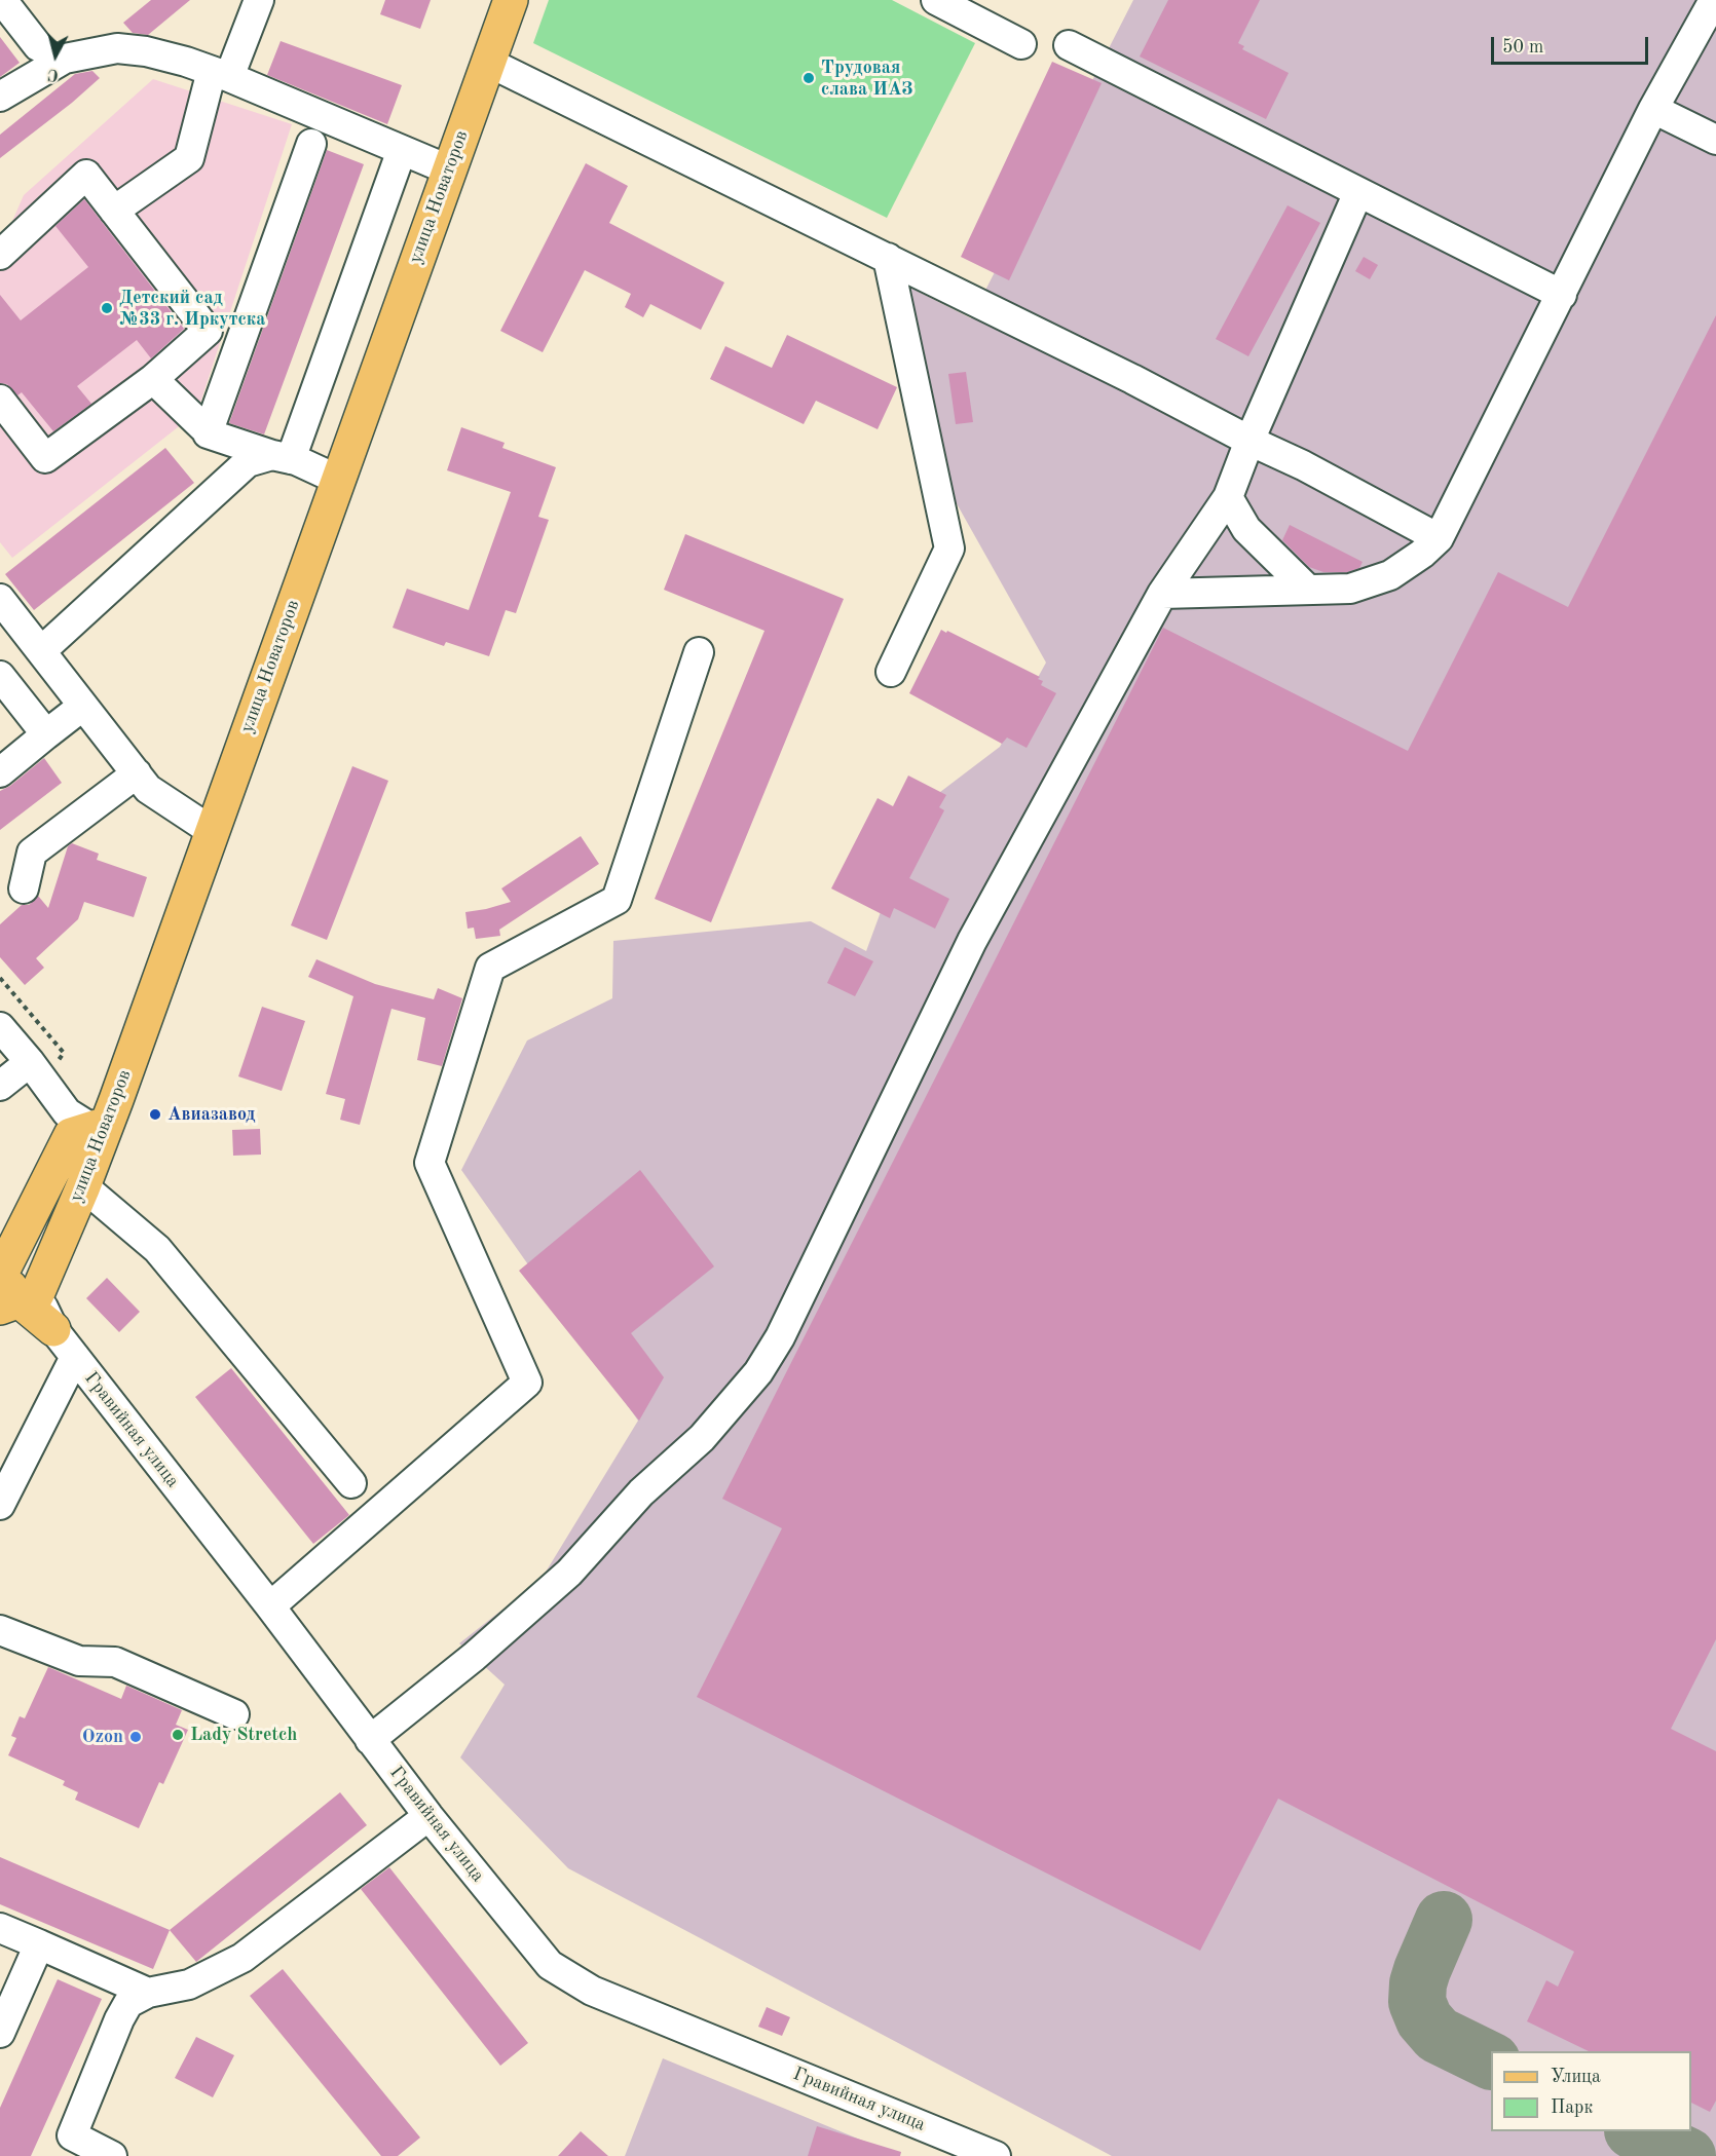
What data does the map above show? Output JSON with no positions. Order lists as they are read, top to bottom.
{
  "streets": {
    "main road": ["улица Новаторов"],
    "street": ["Гравийная улица"]
  },
  "crossings": [
    ["улица Новаторов", "Гравийная улица"]
  ],
  "places": [
    "Трудовая слава ИАЗ",
    "Детский сад №33 г. Иркутска",
    "Авиазавод",
    "Lady Stretch",
    "Ozon"
  ],
  "legend": ["Улица", "Парк"],
  "scale_bar": "50 m",
  "north": "bottom"
}
